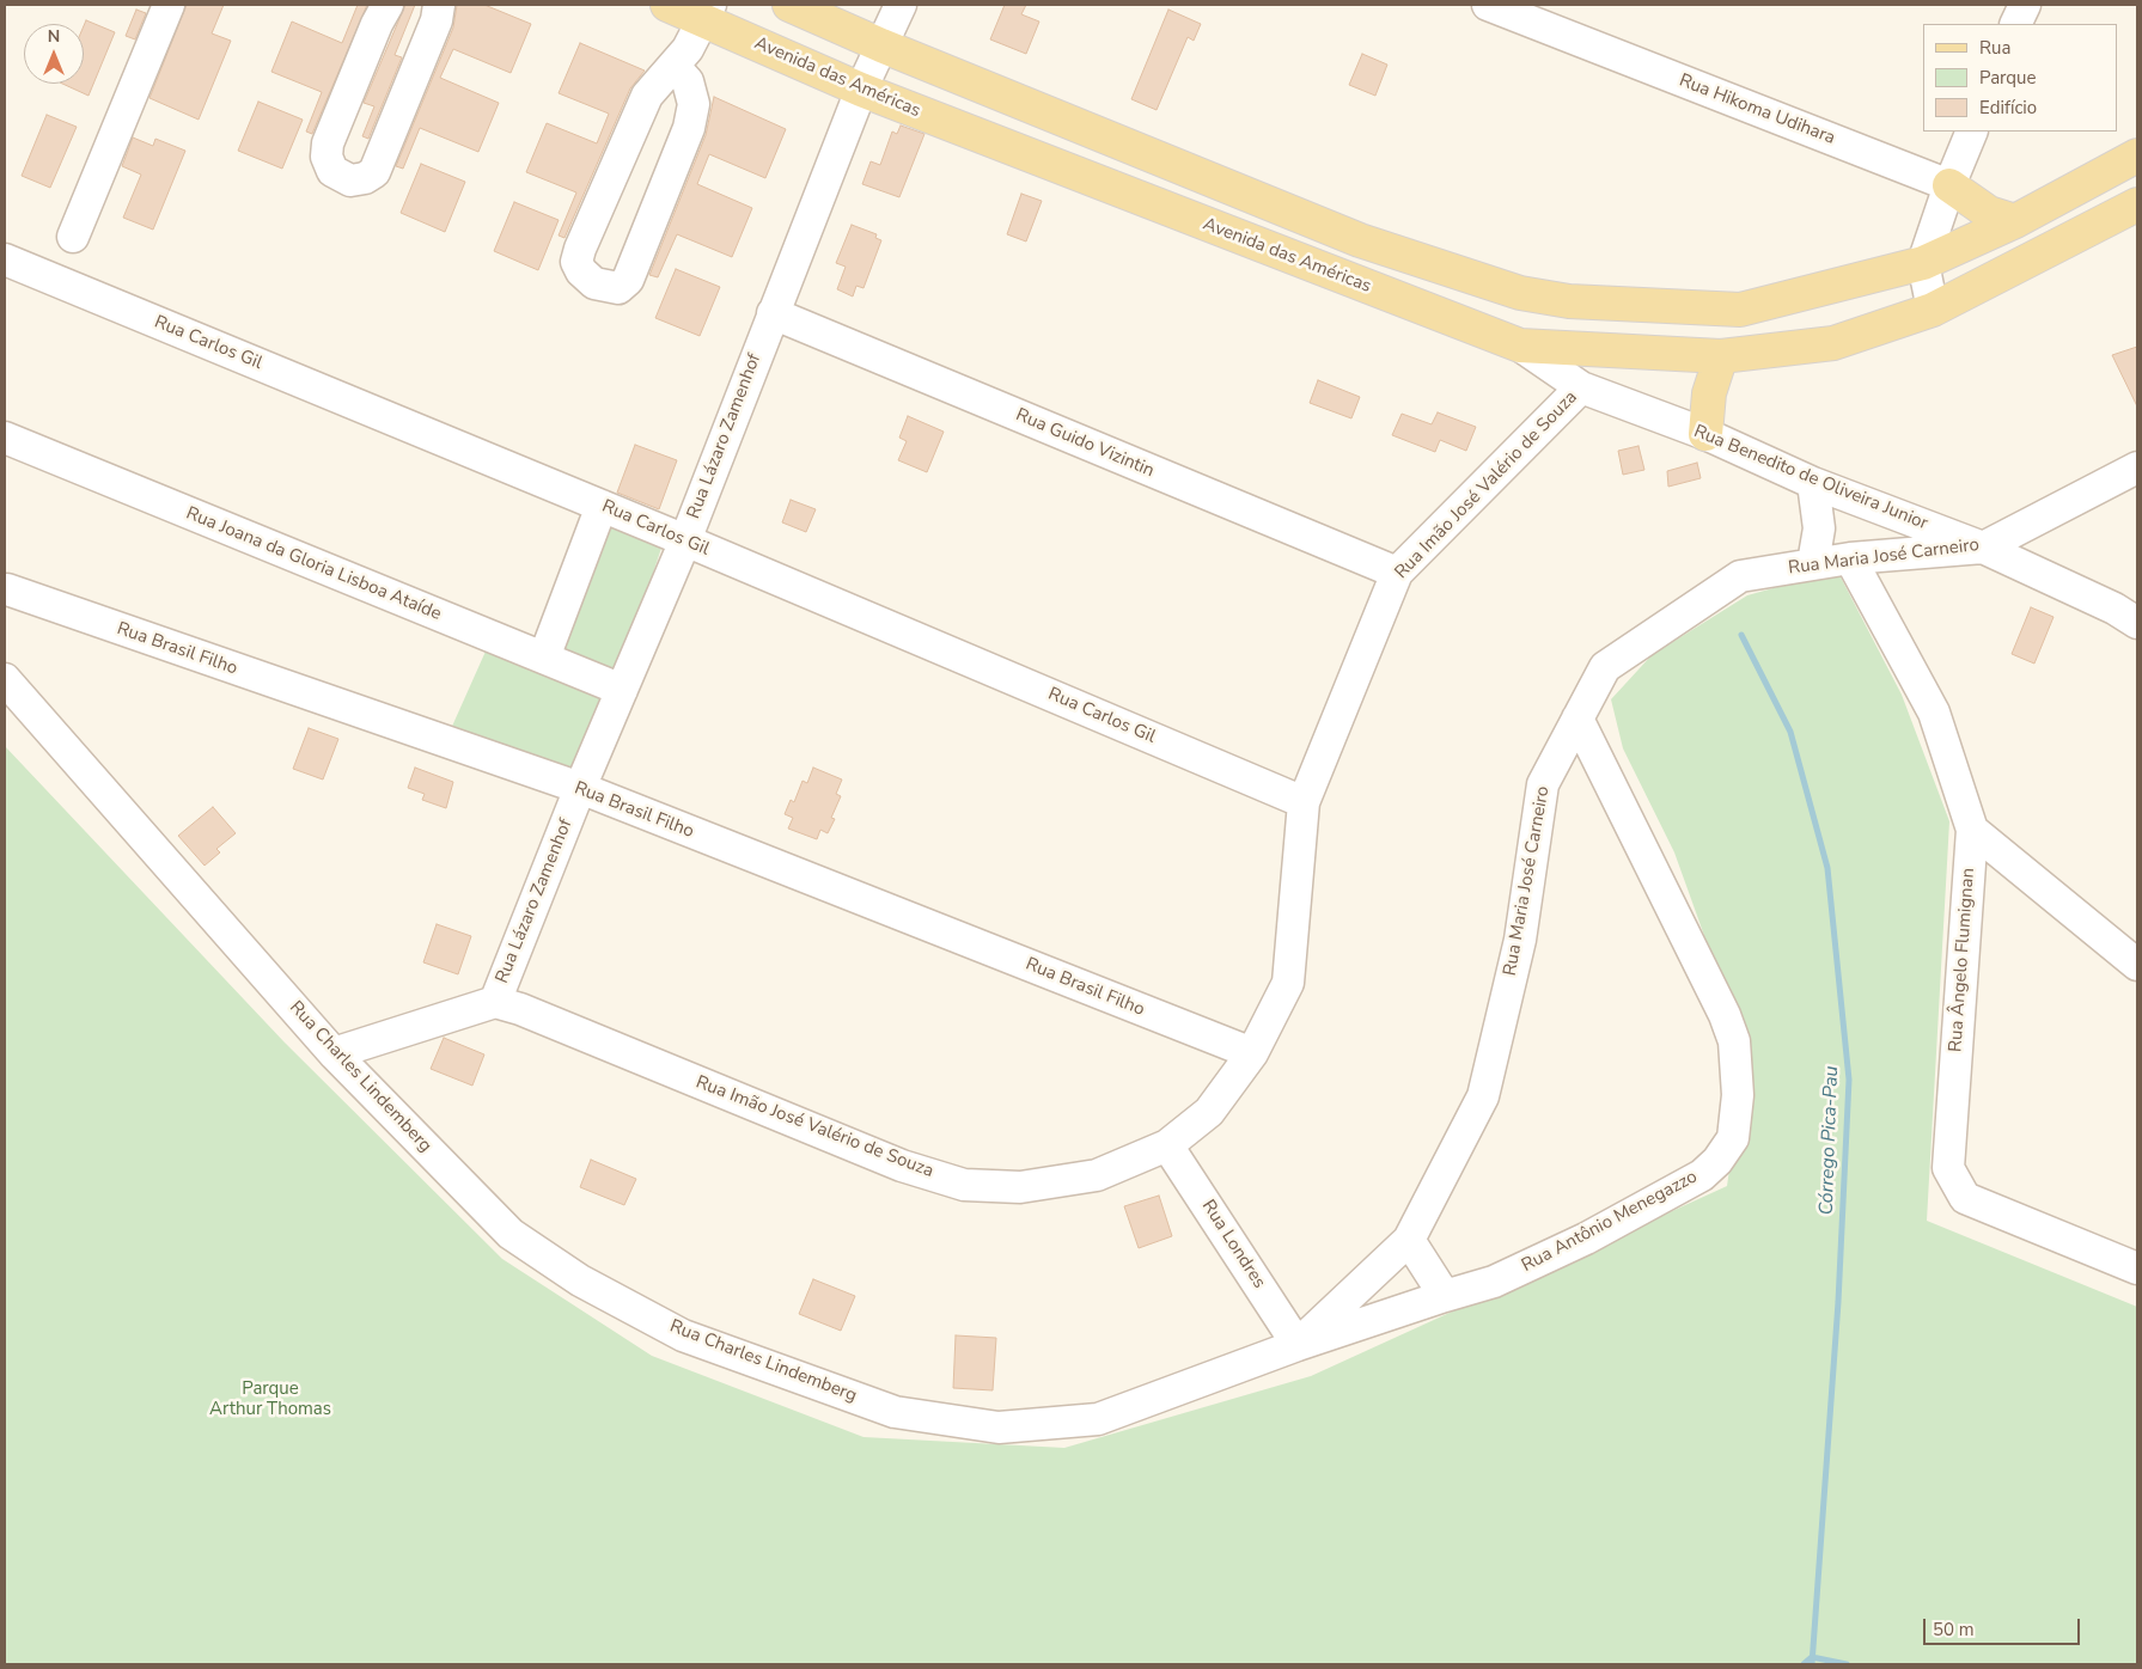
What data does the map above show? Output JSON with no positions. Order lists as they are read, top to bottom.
{
  "streets": {
    "main road": ["Avenida das Américas"],
    "street": [
      "Rua Hikoma Udihara",
      "Rua Carlos Gil",
      "Rua Lázaro Zamenhof",
      "Rua Guido Vizintin",
      "Rua Benedito de Oliveira Junior",
      "Rua Imão José Valério de Souza",
      "Rua Maria José Carneiro",
      "Rua Joana da Gloria Lisboa Ataíde",
      "Rua Brasil Filho",
      "Rua Ângelo Flumignan",
      "Rua Charles Lindemberg",
      "Rua Antônio Menegazzo",
      "Rua Londres"
    ]
  },
  "crossings": [
    ["Avenida das Américas", "Rua Lázaro Zamenhof"],
    ["Avenida das Américas", "Rua Benedito de Oliveira Junior"],
    ["Rua Carlos Gil", "Rua Lázaro Zamenhof"],
    ["Rua Carlos Gil", "Rua Imão José Valério de Souza"],
    ["Rua Lázaro Zamenhof", "Rua Guido Vizintin"],
    ["Rua Lázaro Zamenhof", "Rua Imão José Valério de Souza"],
    ["Rua Lázaro Zamenhof", "Rua Joana da Gloria Lisboa Ataíde"],
    ["Rua Lázaro Zamenhof", "Rua Brasil Filho"],
    ["Rua Guido Vizintin", "Rua Imão José Valério de Souza"],
    ["Rua Benedito de Oliveira Junior", "Rua Imão José Valério de Souza"],
    ["Rua Benedito de Oliveira Junior", "Rua Maria José Carneiro"],
    ["Rua Imão José Valério de Souza", "Rua Brasil Filho"],
    ["Rua Imão José Valério de Souza", "Rua Londres"],
    ["Rua Maria José Carneiro", "Rua Ângelo Flumignan"],
    ["Rua Maria José Carneiro", "Rua Charles Lindemberg"],
    ["Rua Maria José Carneiro", "Rua Antônio Menegazzo"],
    ["Rua Charles Lindemberg", "Rua Antônio Menegazzo"],
    ["Rua Charles Lindemberg", "Rua Londres"],
    ["Rua Antônio Menegazzo", "Rua Londres"]
  ],
  "water": ["Córrego Pica-Pau"],
  "parks": ["Parque Arthur Thomas"],
  "legend": ["Rua", "Parque", "Edifício"],
  "scale_bar": "50 m",
  "north": "top"
}
